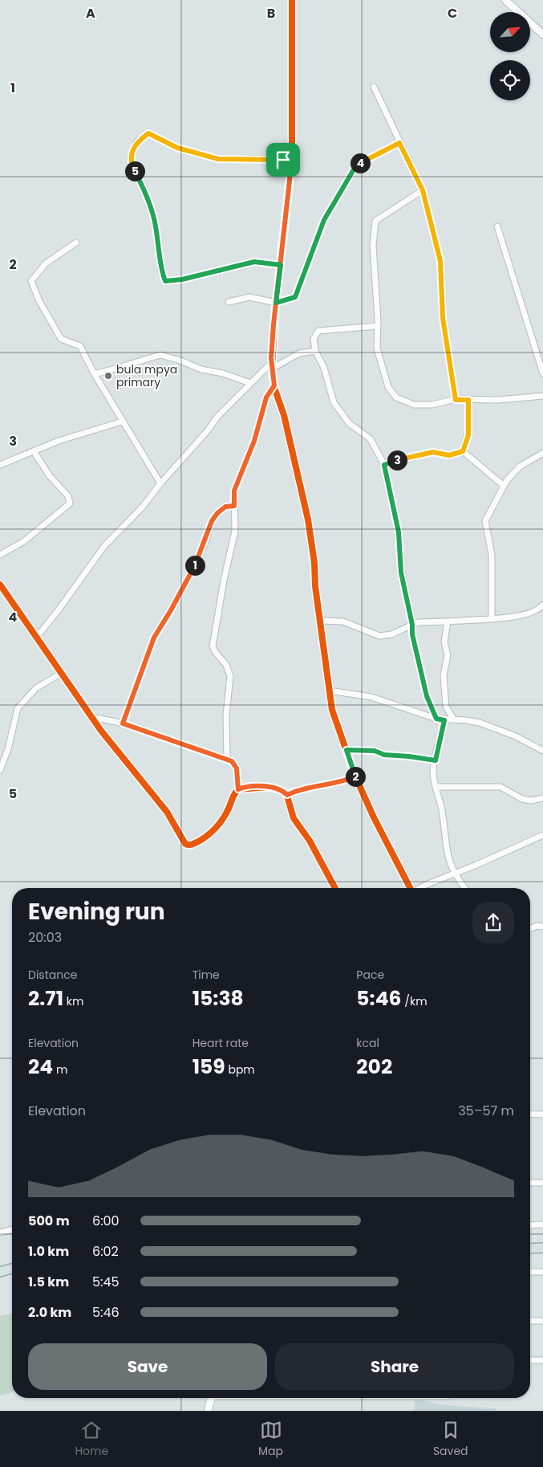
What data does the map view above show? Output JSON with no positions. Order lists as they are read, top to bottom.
{
  "places": ["bula mpya primary"],
  "north": "top right",
  "page": {
    "pins": [
      "4",
      "5",
      "3",
      "1",
      "2"
    ],
    "heading": ["Evening run", "20:03"],
    "stats": [
      ["Distance", "2.71 km"],
      ["Time", "15:38"],
      ["Pace", "5:46 /km"],
      ["Elevation", "24 m"],
      ["Heart rate", "159 bpm"],
      ["kcal", "202"]
    ],
    "chart": ["Elevation", "35–57 m"],
    "list": [
      {
        "name": "500 m",
        "note": "6:00"
      },
      {
        "name": "1.0 km",
        "note": "6:02"
      },
      {
        "name": "1.5 km",
        "note": "5:45"
      },
      {
        "name": "2.0 km",
        "note": "5:46"
      }
    ],
    "buttons": ["Save", "Share"],
    "tabs": ["Home", "Map", "Saved"]
  },
  "grid": {
    "columns": ["A", "B", "C"],
    "rows": [
      "1",
      "2",
      "3",
      "4",
      "5"
    ]
  }
}
